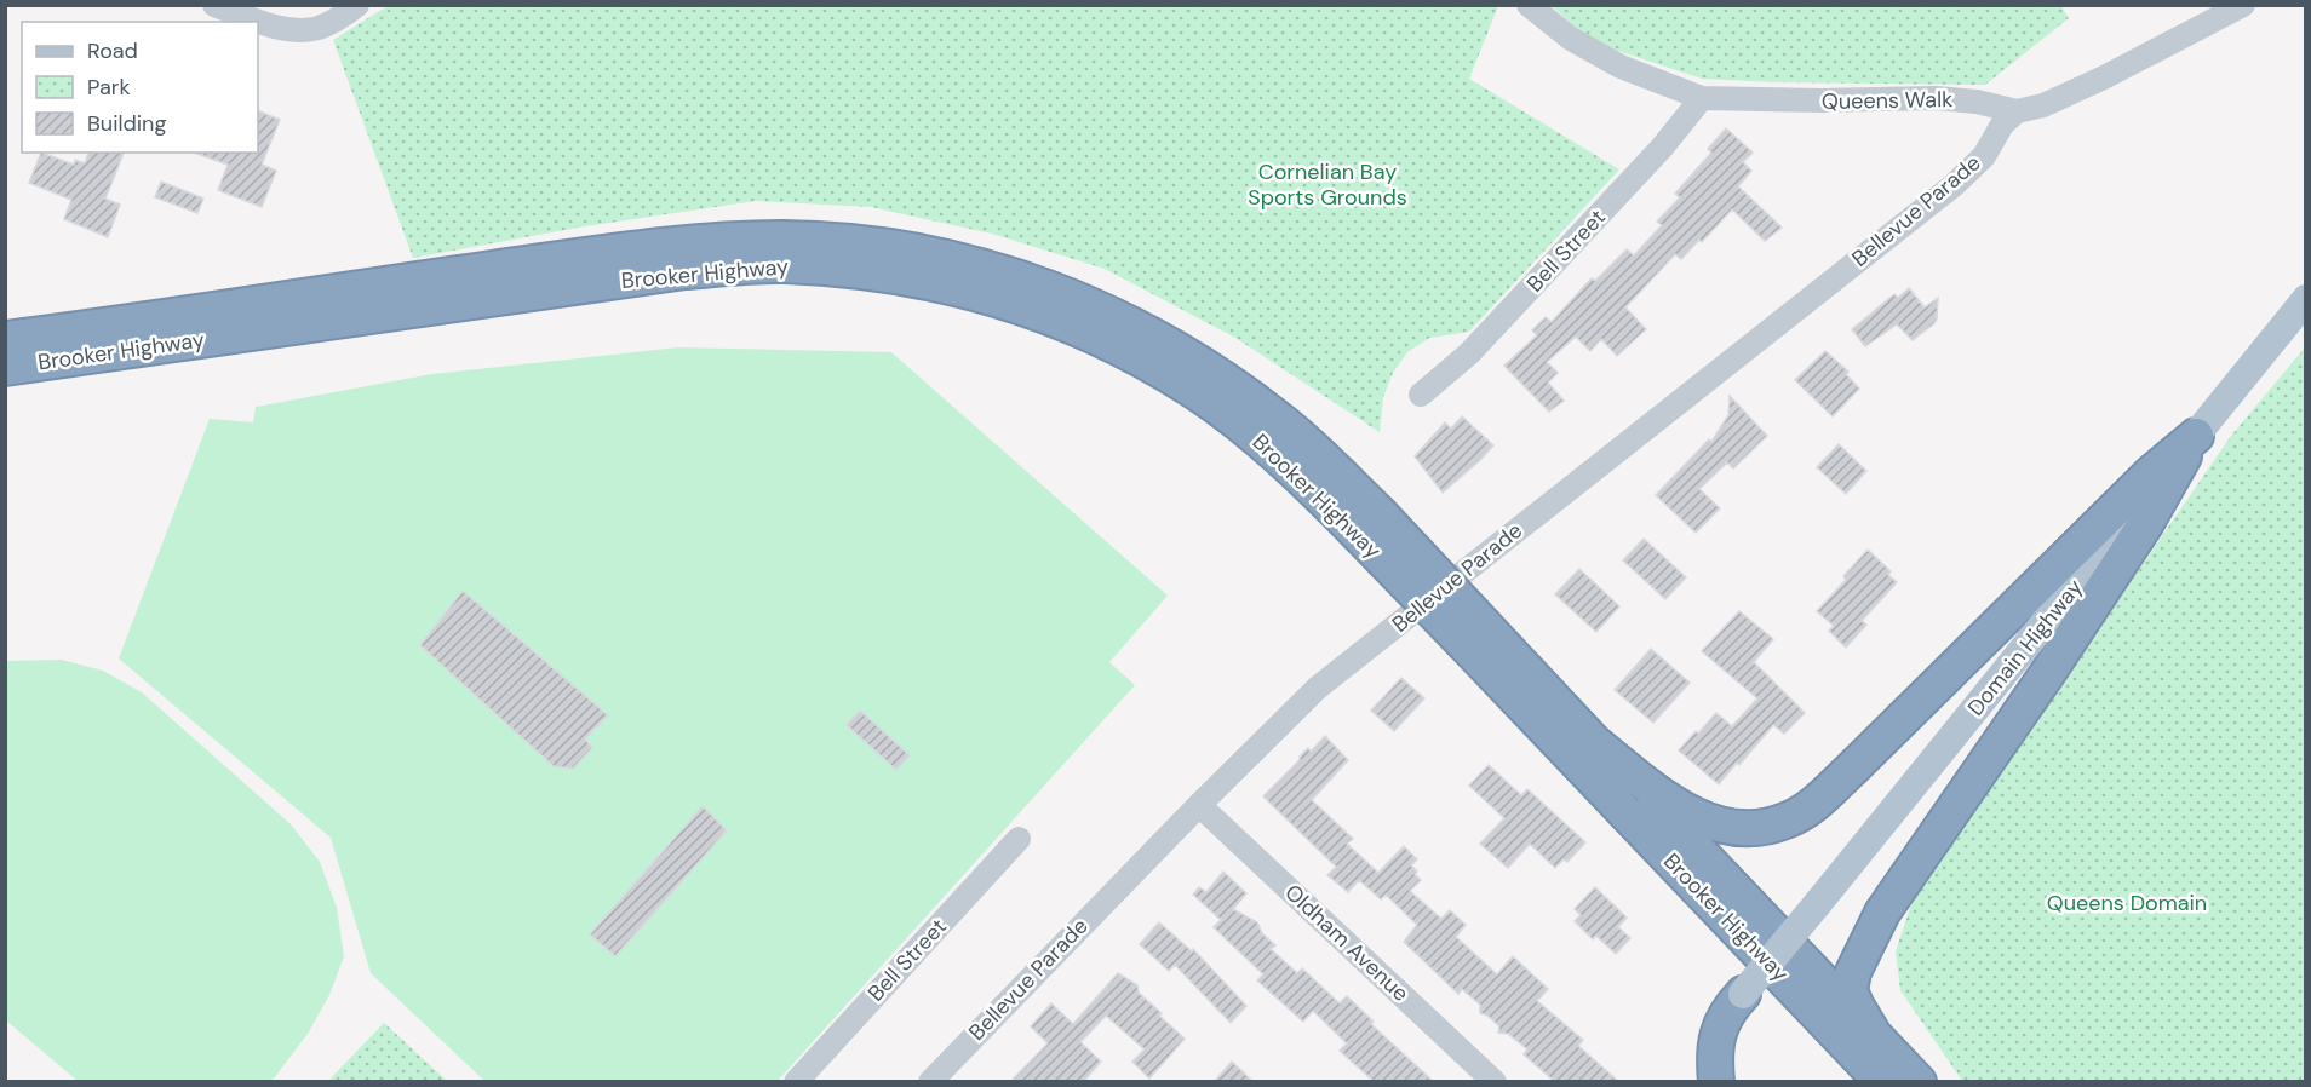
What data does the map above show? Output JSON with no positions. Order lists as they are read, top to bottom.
{
  "streets": {
    "highway": ["Brooker Highway"],
    "main road": ["Domain Highway"],
    "street": [
      "Queens Walk",
      "Bellevue Parade",
      "Bell Street",
      "Oldham Avenue"
    ]
  },
  "crossings": [
    ["Queens Walk", "Bellevue Parade"],
    ["Queens Walk", "Bell Street"],
    ["Bellevue Parade", "Oldham Avenue"]
  ],
  "parks": ["Cornelian Bay Sports Grounds", "Queens Domain"],
  "legend": ["Road", "Park", "Building"]
}
